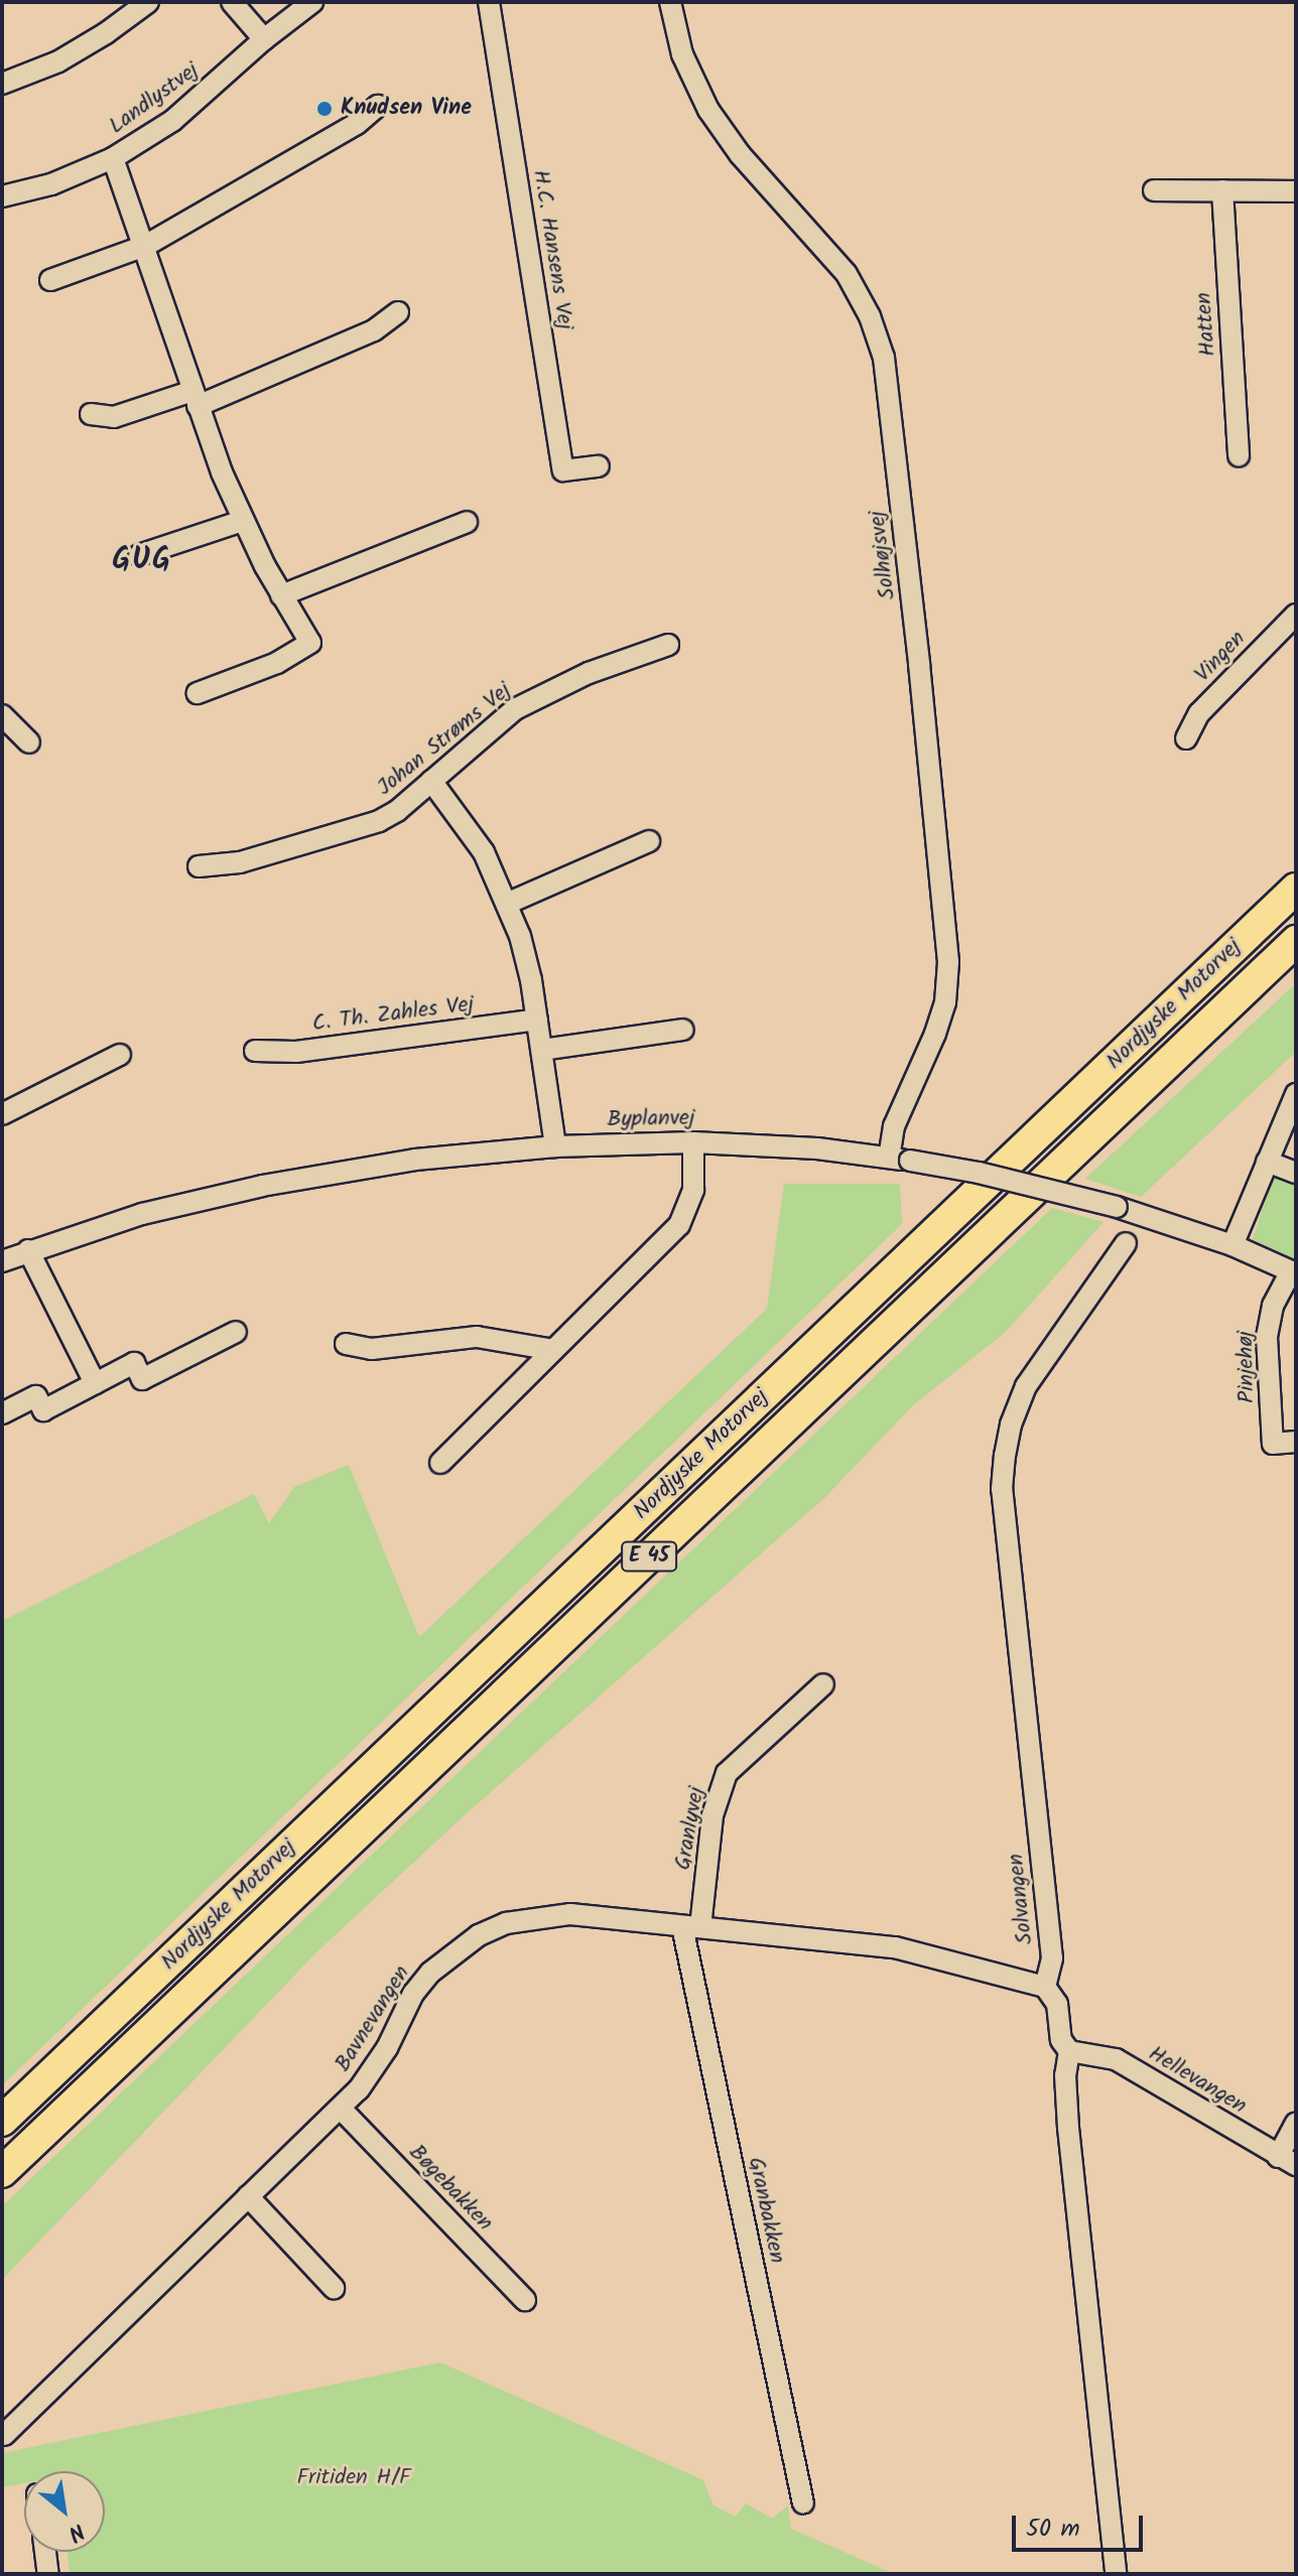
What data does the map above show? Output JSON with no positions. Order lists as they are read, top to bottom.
{
  "streets": {
    "highway": ["Nordjyske Motorvej", "E 45"],
    "street": [
      "Landlystvej",
      "H.C. Hansens Vej",
      "Hatten",
      "Solhøjsvej",
      "Vingen",
      "Johan Strøms Vej",
      "C. Th. Zahles Vej",
      "Byplanvej",
      "Pinjehøj",
      "Granlyvej",
      "Solvangen",
      "Bavnevangen",
      "Hellevangen",
      "Bøgebakken",
      "Granbakken"
    ]
  },
  "crossings": [
    ["Solhøjsvej", "Byplanvej"],
    ["Byplanvej", "Pinjehøj"],
    ["Granlyvej", "Bavnevangen"],
    ["Granlyvej", "Granbakken"],
    ["Solvangen", "Bavnevangen"],
    ["Solvangen", "Hellevangen"],
    ["Bavnevangen", "Bøgebakken"],
    ["Bavnevangen", "Granbakken"]
  ],
  "districts": ["GUG"],
  "parks": ["Fritiden H/F"],
  "places": ["Knudsen Vine"],
  "scale_bar": "50 m",
  "north": "bottom right"
}
